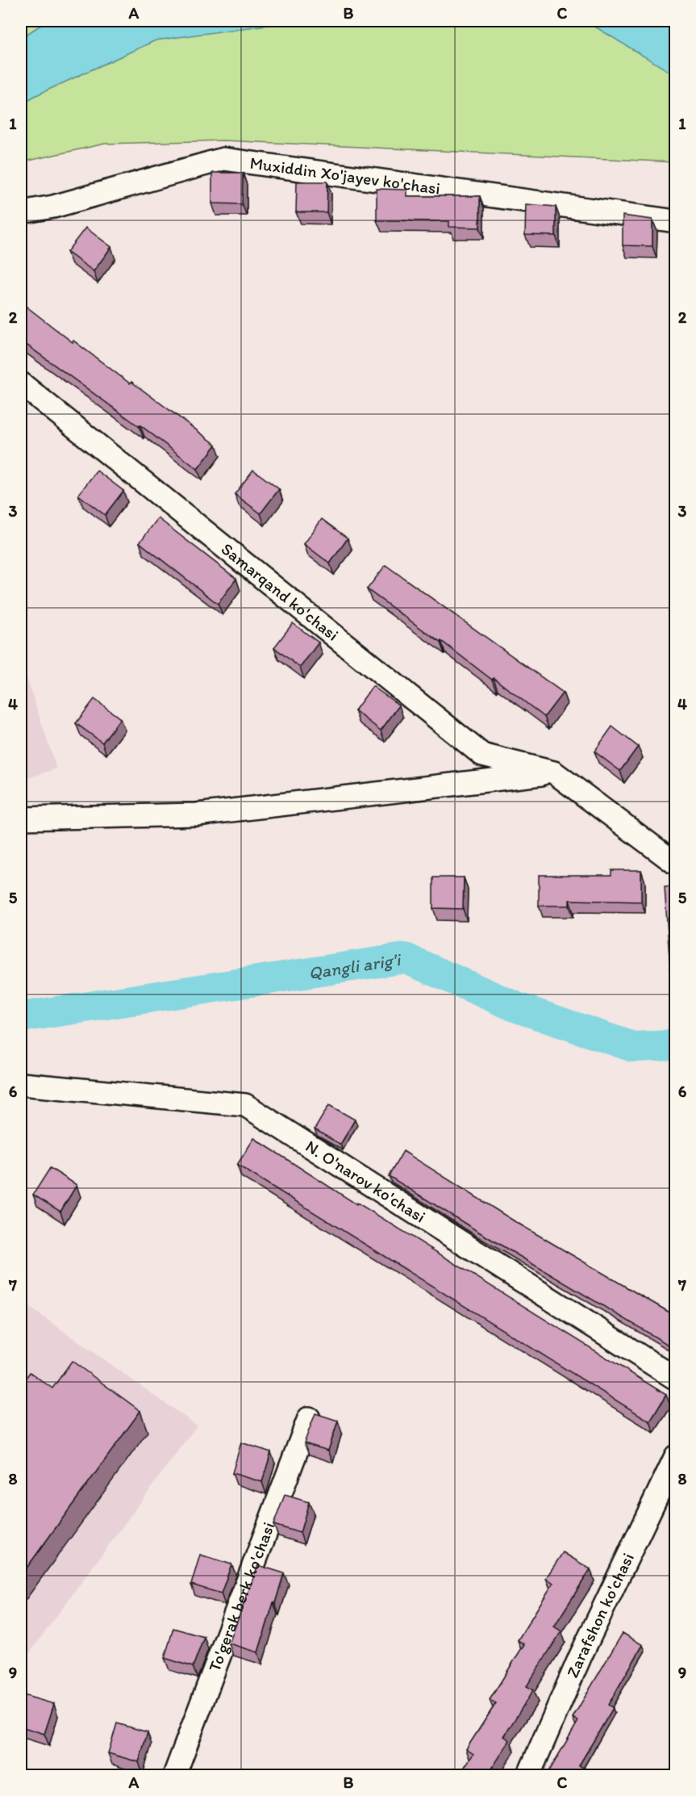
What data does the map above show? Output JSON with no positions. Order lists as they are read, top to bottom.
{
  "streets": {
    "street": [
      "Muxiddin Xo'jayev ko'chasi",
      "Samarqand ko'chasi",
      "N. O'narov ko'chasi",
      "To'gerak berk ko'chasi",
      "Zarafshon ko'chasi"
    ]
  },
  "water": ["Qangli arig'i"],
  "grid": {
    "columns": ["A", "B", "C"],
    "rows": [
      "1",
      "2",
      "3",
      "4",
      "5",
      "6",
      "7",
      "8",
      "9"
    ]
  }
}
